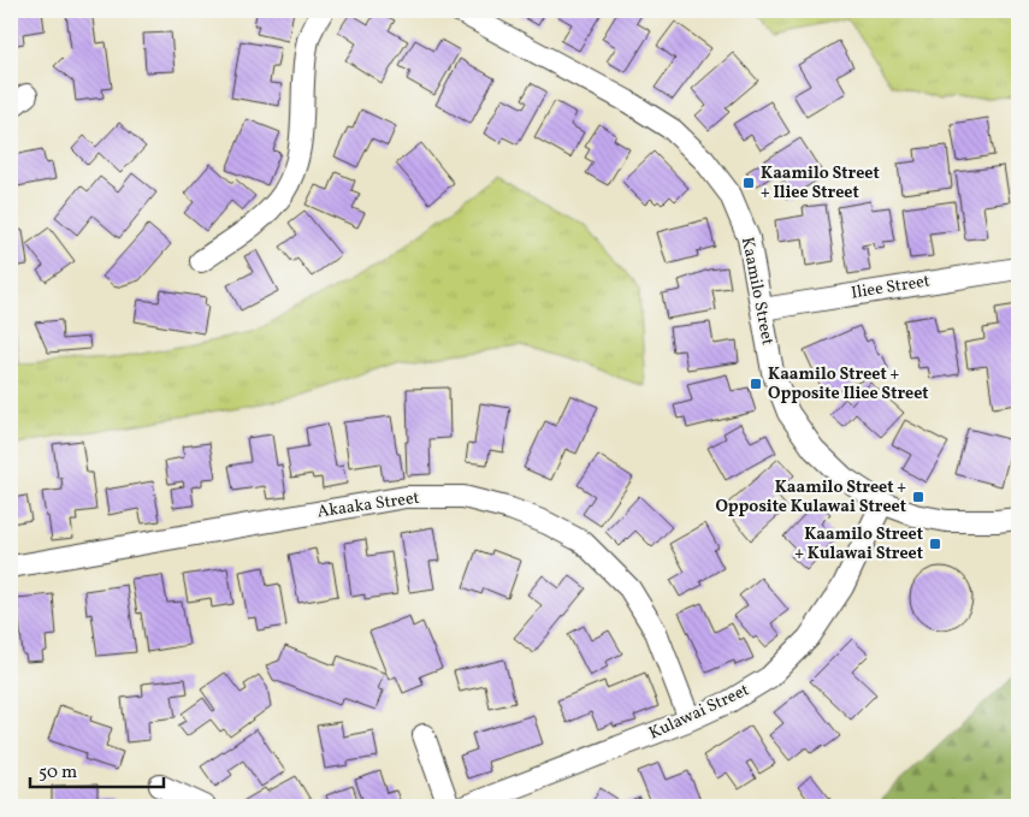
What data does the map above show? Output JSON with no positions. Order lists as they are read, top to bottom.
{
  "streets": {
    "street": [
      "Iliee Street",
      "Kaamilo Street",
      "Akaaka Street",
      "Kulawai Street"
    ]
  },
  "crossings": [
    ["Iliee Street", "Kaamilo Street"],
    ["Kaamilo Street", "Kulawai Street"],
    ["Akaaka Street", "Kulawai Street"]
  ],
  "places": {
    "transit": [
      "Kaamilo Street + Iliee Street",
      "Kaamilo Street + Opposite Iliee Street",
      "Kaamilo Street + Opposite Kulawai Street",
      "Kaamilo Street + Kulawai Street"
    ]
  },
  "scale_bar": "50 m"
}
